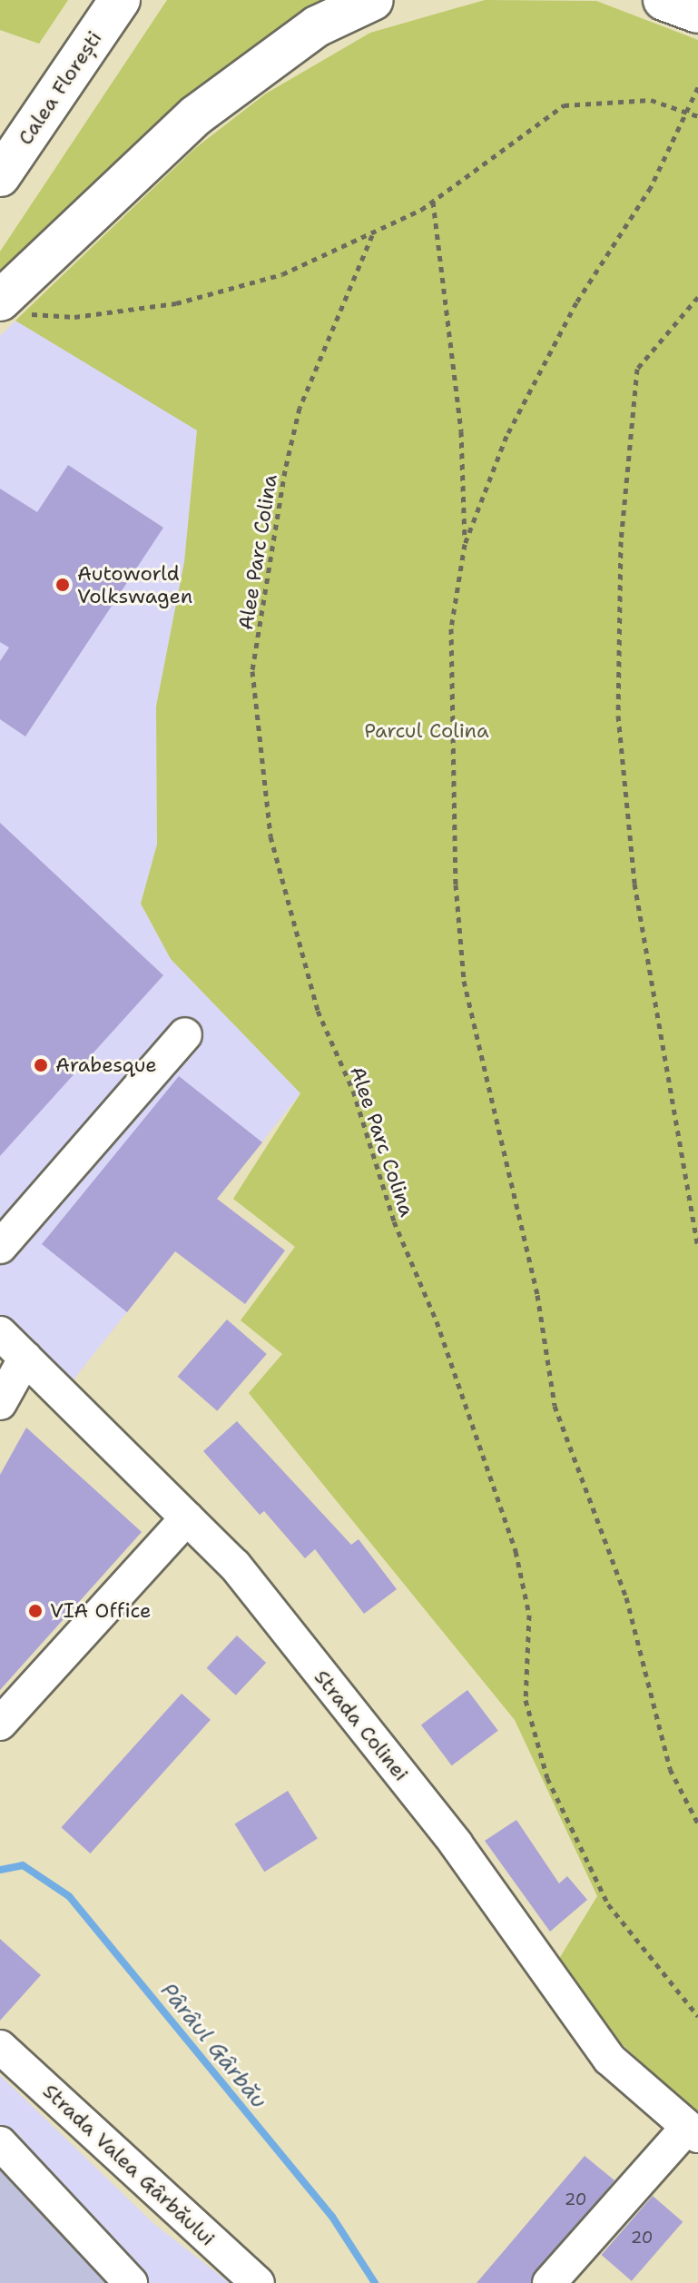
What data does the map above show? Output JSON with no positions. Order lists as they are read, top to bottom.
{
  "streets": {
    "main road": ["Calea Florești"],
    "street": ["Strada Colinei", "Strada Valea Gârbăului"],
    "path": ["Alee Parc Colina"]
  },
  "water": ["Pârâul Gârbău"],
  "parks": ["Parcul Colina"],
  "places": ["Autoworld Volkswagen", "Arabesque", "VIA Office"],
  "house_numbers": ["20", "20"]
}
